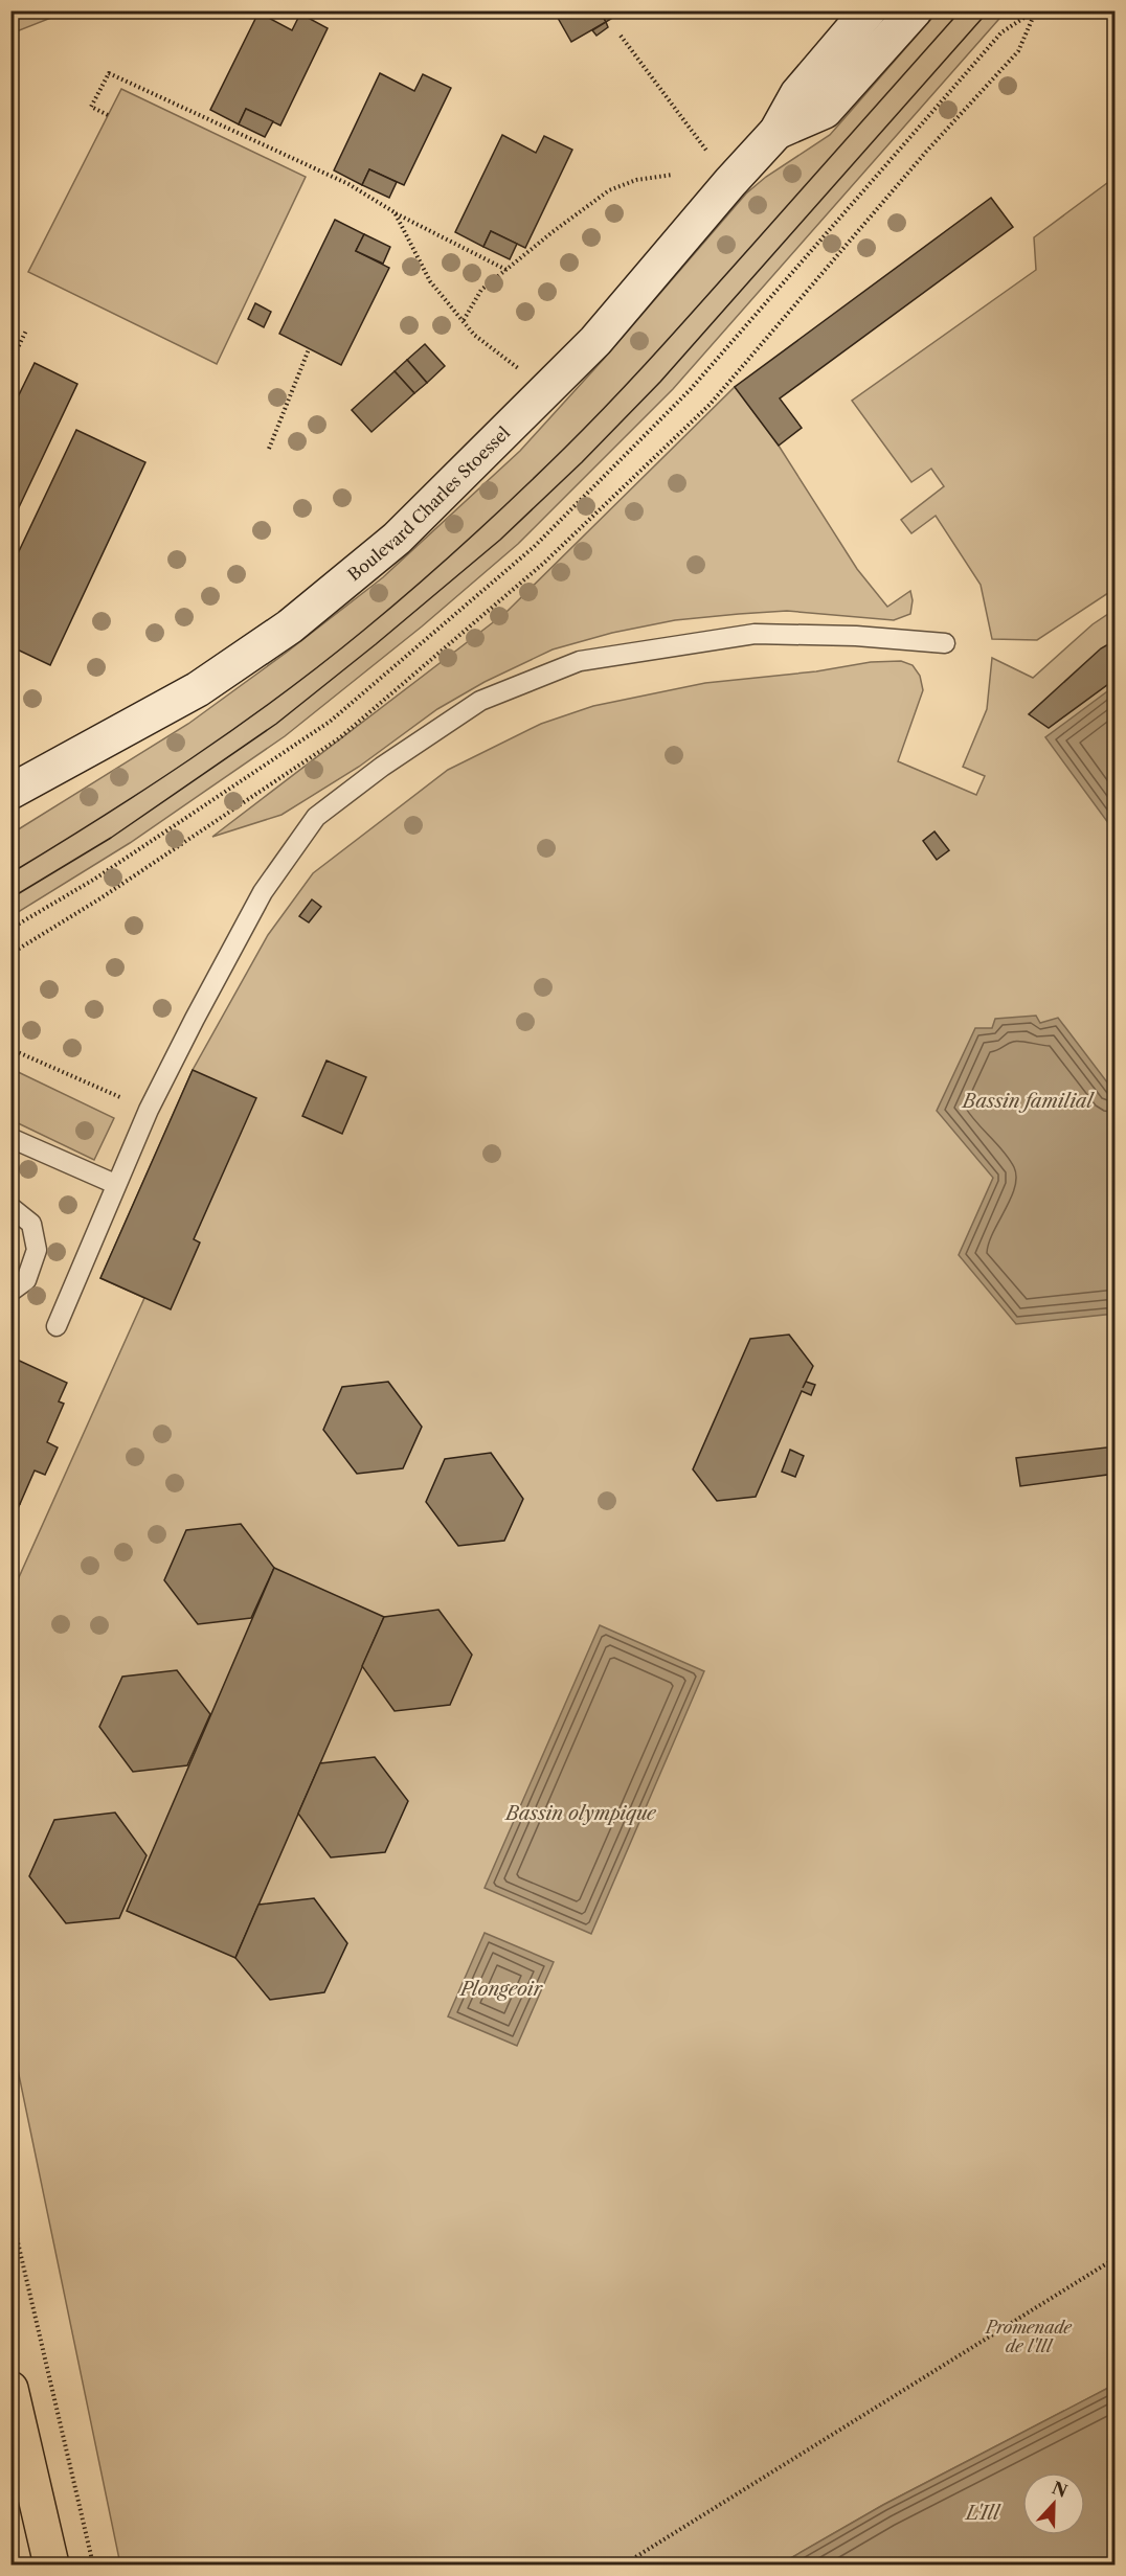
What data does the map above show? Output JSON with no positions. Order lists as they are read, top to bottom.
{
  "streets": {
    "main road": ["Boulevard Charles Stoessel"]
  },
  "water": [
    "Bassin familial",
    "Bassin olympique",
    "Plongeoir",
    "L'Ill"
  ],
  "parks": ["Promenade de l'lll"],
  "north": "top"
}
